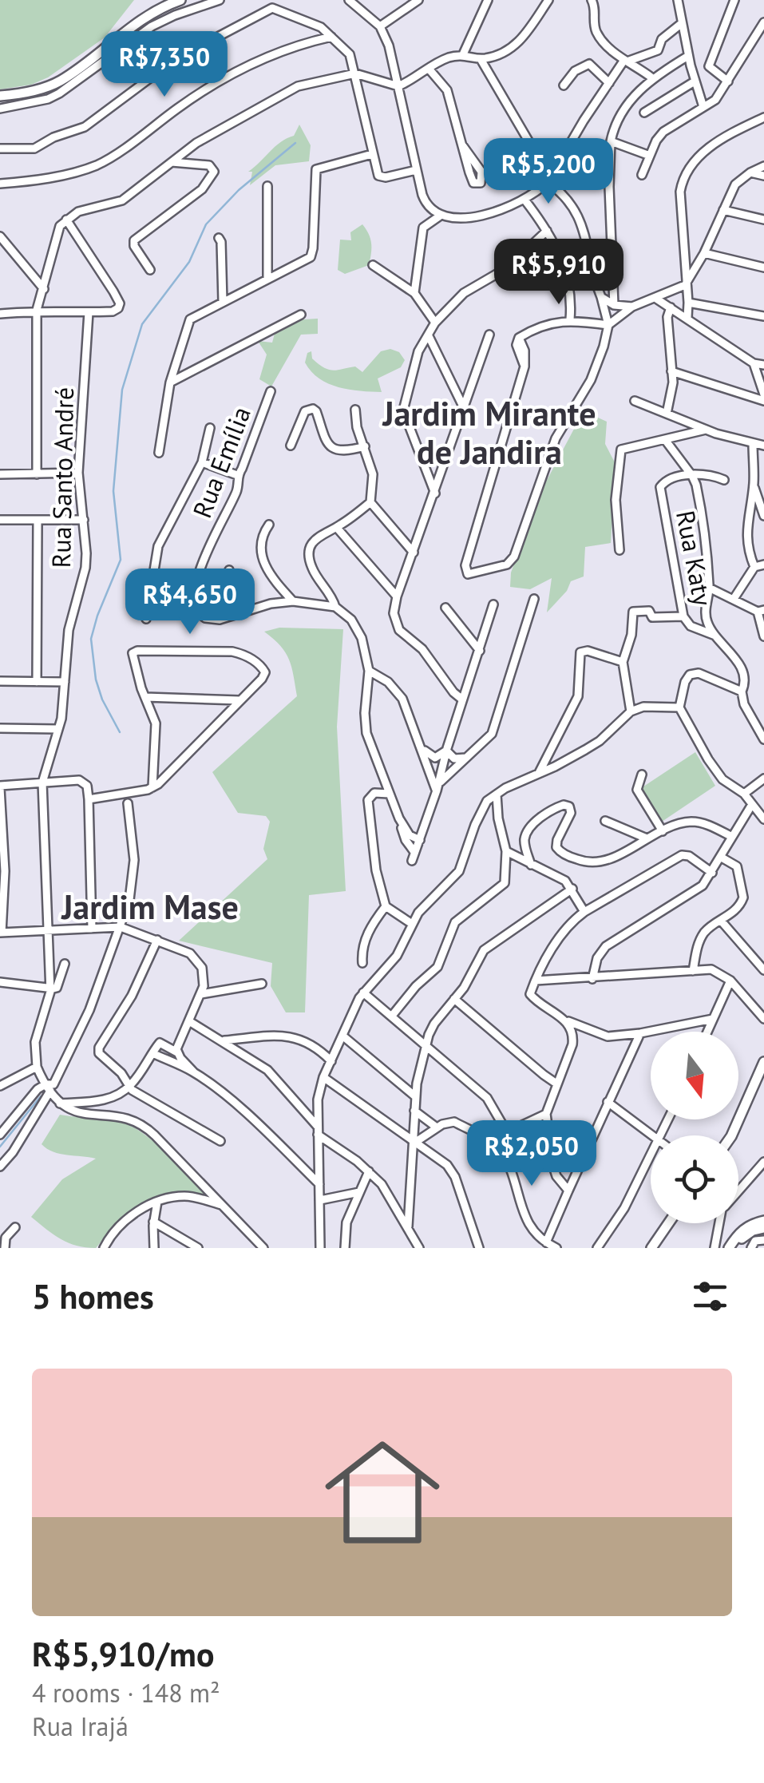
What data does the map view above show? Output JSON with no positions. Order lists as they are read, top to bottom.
{
  "streets": {
    "street": ["Rua Emília", "Rua Santo André", "Rua Katy"]
  },
  "districts": ["Jardim Mirante de Jandira", "Jardim Mase"],
  "north": "bottom",
  "page": {
    "price": [
      "R$7,350",
      "R$5,200",
      "R$5,910",
      "R$4,650",
      "R$2,050"
    ],
    "heading": "5 homes",
    "list": [
      {
        "name": "R$5,910/mo",
        "note": "4 rooms · 148 m² · Rua Irajá"
      }
    ]
  }
}
